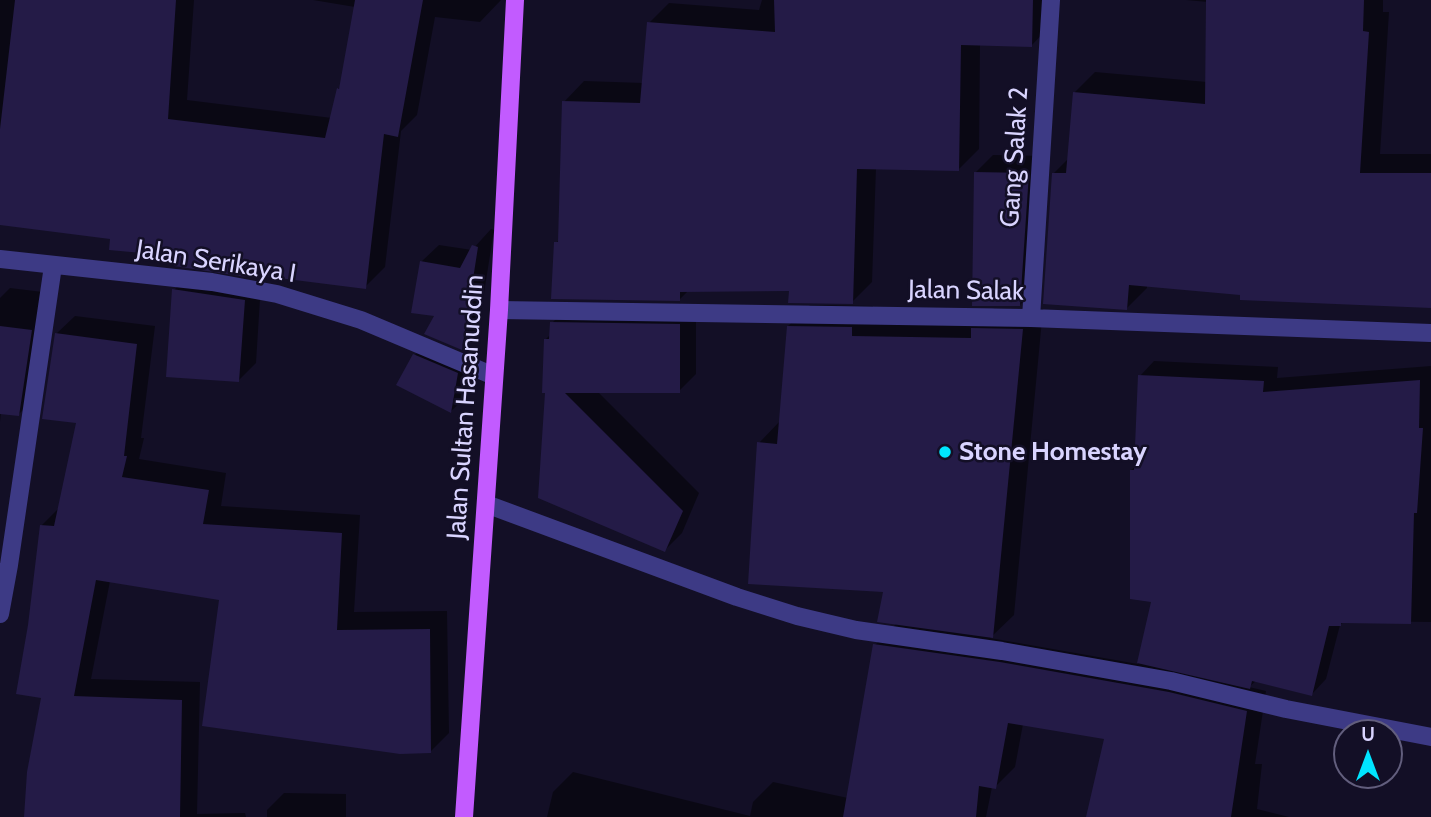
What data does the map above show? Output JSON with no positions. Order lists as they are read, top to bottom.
{
  "streets": {
    "main road": ["Jalan Sultan Hasanuddin"],
    "street": ["Gang Salak 2", "Jalan Serikaya I", "Jalan Salak"]
  },
  "crossings": [
    ["Gang Salak 2", "Jalan Salak"],
    ["Jalan Serikaya I", "Jalan Sultan Hasanuddin"],
    ["Jalan Salak", "Jalan Sultan Hasanuddin"]
  ],
  "places": ["Stone Homestay"],
  "north": "top"
}
